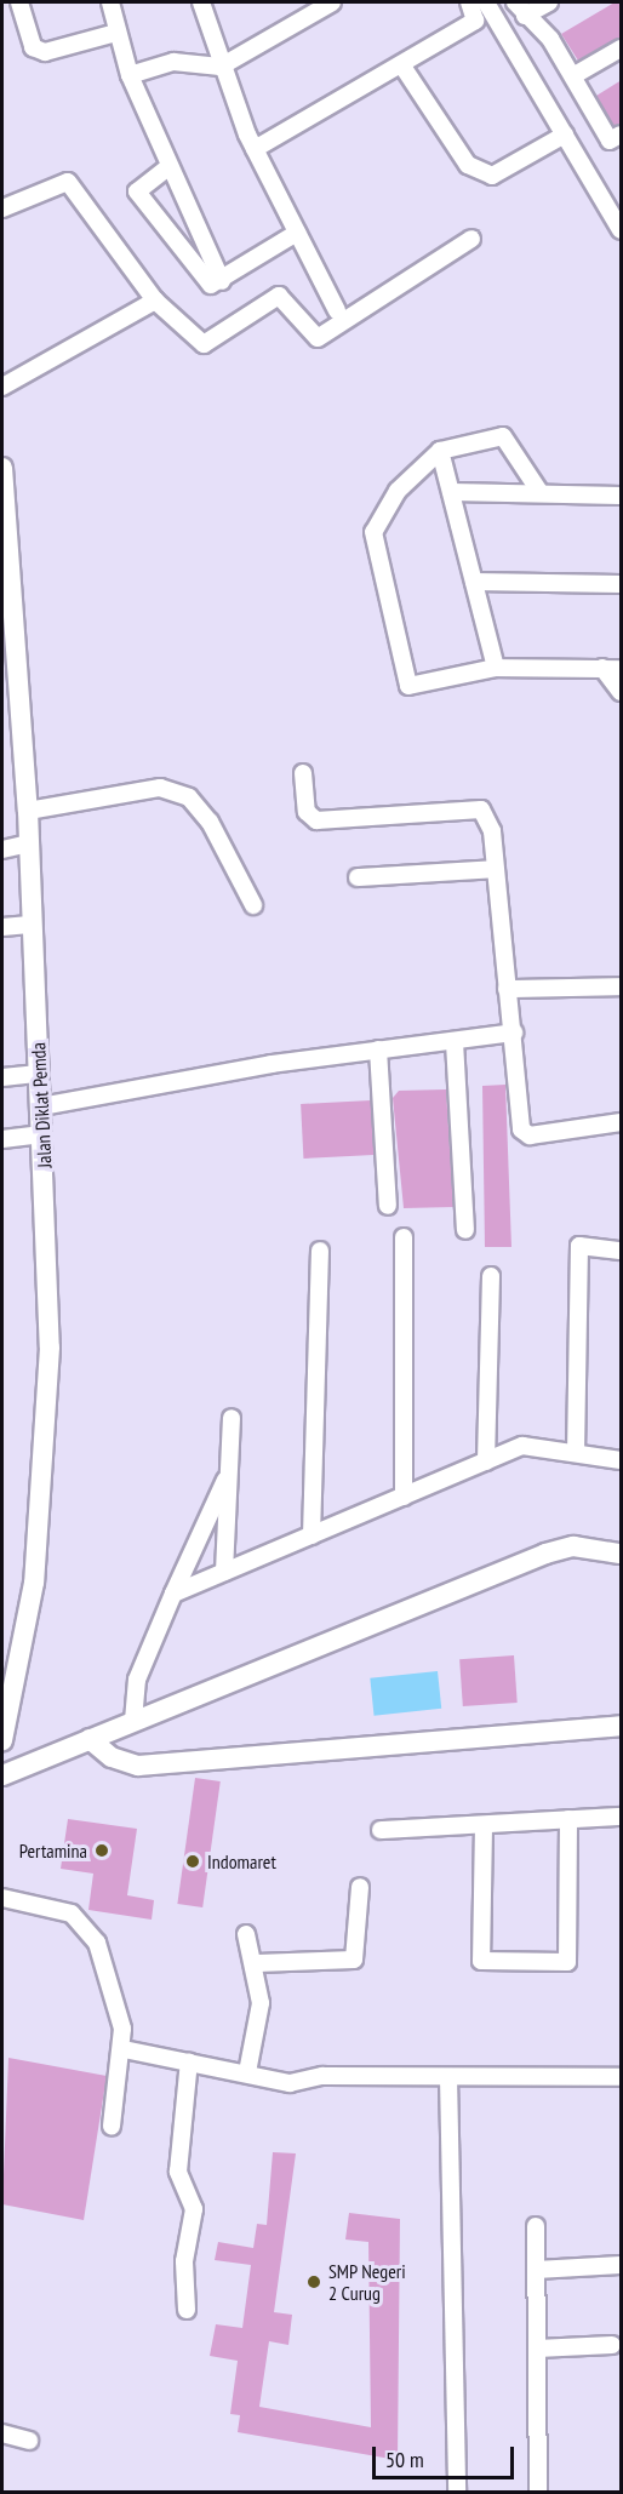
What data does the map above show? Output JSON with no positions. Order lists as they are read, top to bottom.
{
  "streets": {
    "street": ["Jalan Diklat Pemda"]
  },
  "places": ["Pertamina", "Indomaret", "SMP Negeri 2 Curug"],
  "scale_bar": "50 m"
}
